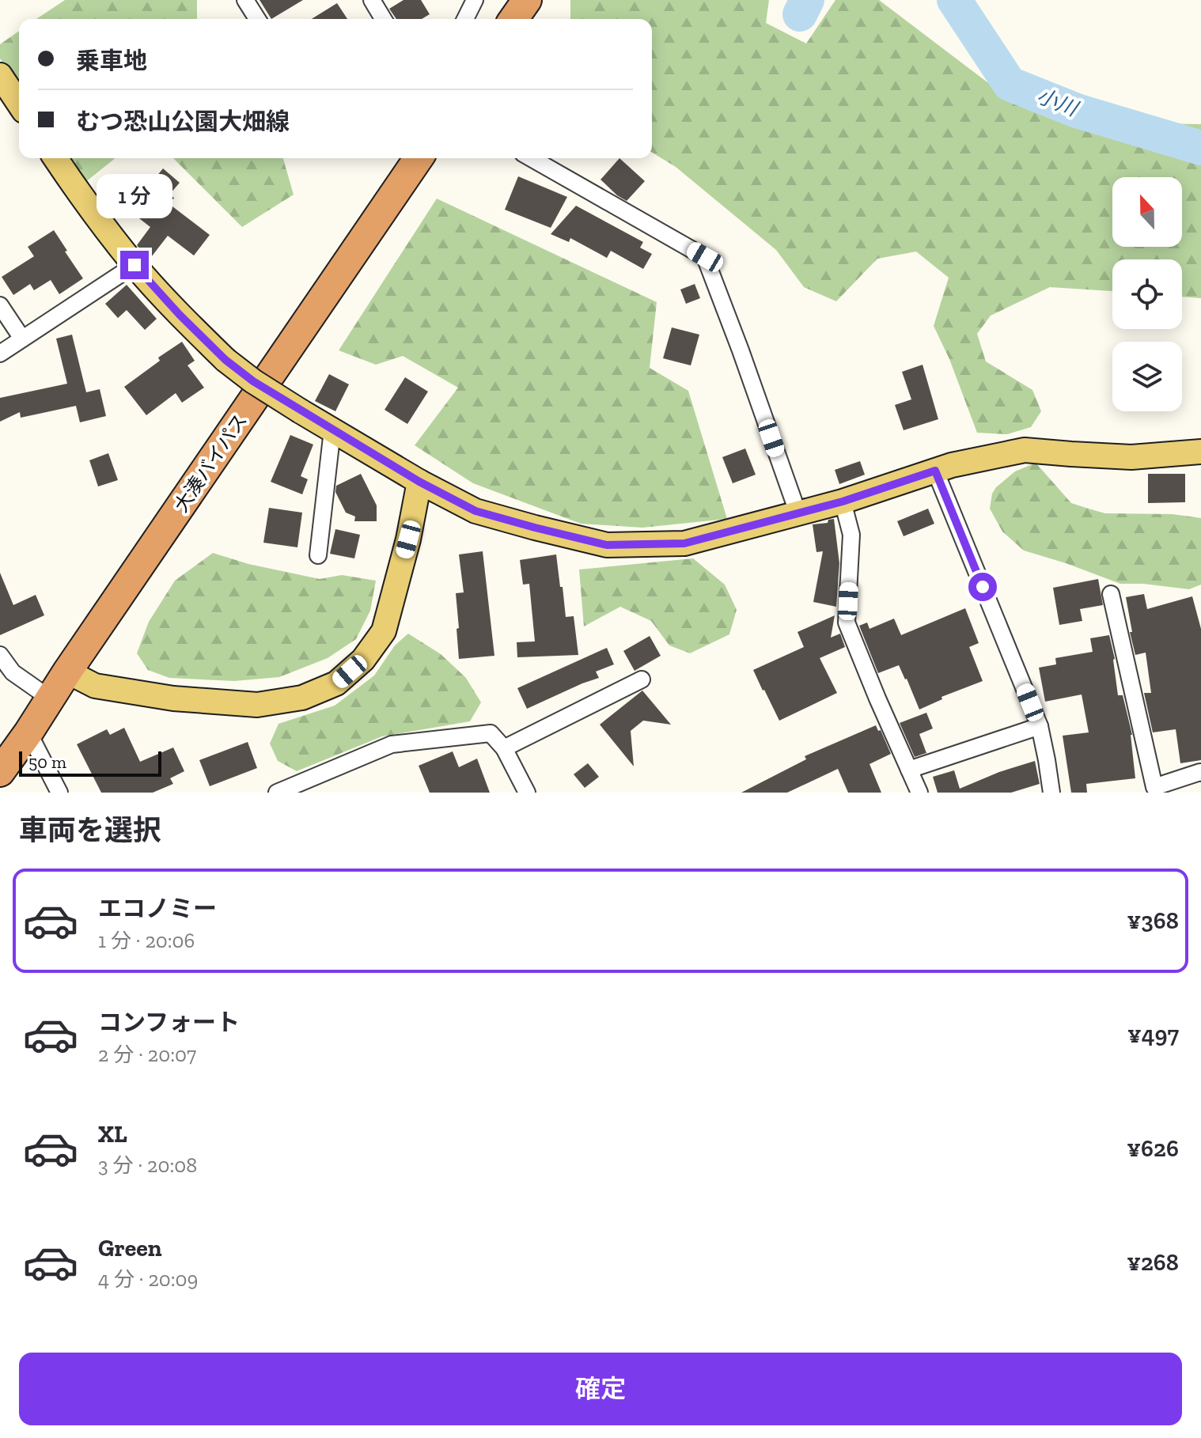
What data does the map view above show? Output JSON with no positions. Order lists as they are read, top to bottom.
{
  "streets": {
    "highway": ["大湊バイパス"]
  },
  "water": ["小川"],
  "scale_bar": "50 m",
  "north": "top",
  "page": {
    "banner": ["乗車地", "むつ恐山公園大畑線"],
    "bubble": "1 分",
    "scale": "50 m",
    "heading": "車両を選択",
    "list": [
      {
        "name": "エコノミー",
        "note": "1 分 · 20:06",
        "value": "¥368"
      },
      {
        "name": "コンフォート",
        "note": "2 分 · 20:07",
        "value": "¥497"
      },
      {
        "name": "XL",
        "note": "3 分 · 20:08",
        "value": "¥626"
      },
      {
        "name": "Green",
        "note": "4 分 · 20:09",
        "value": "¥268"
      }
    ],
    "buttons": "確定"
  }
}
